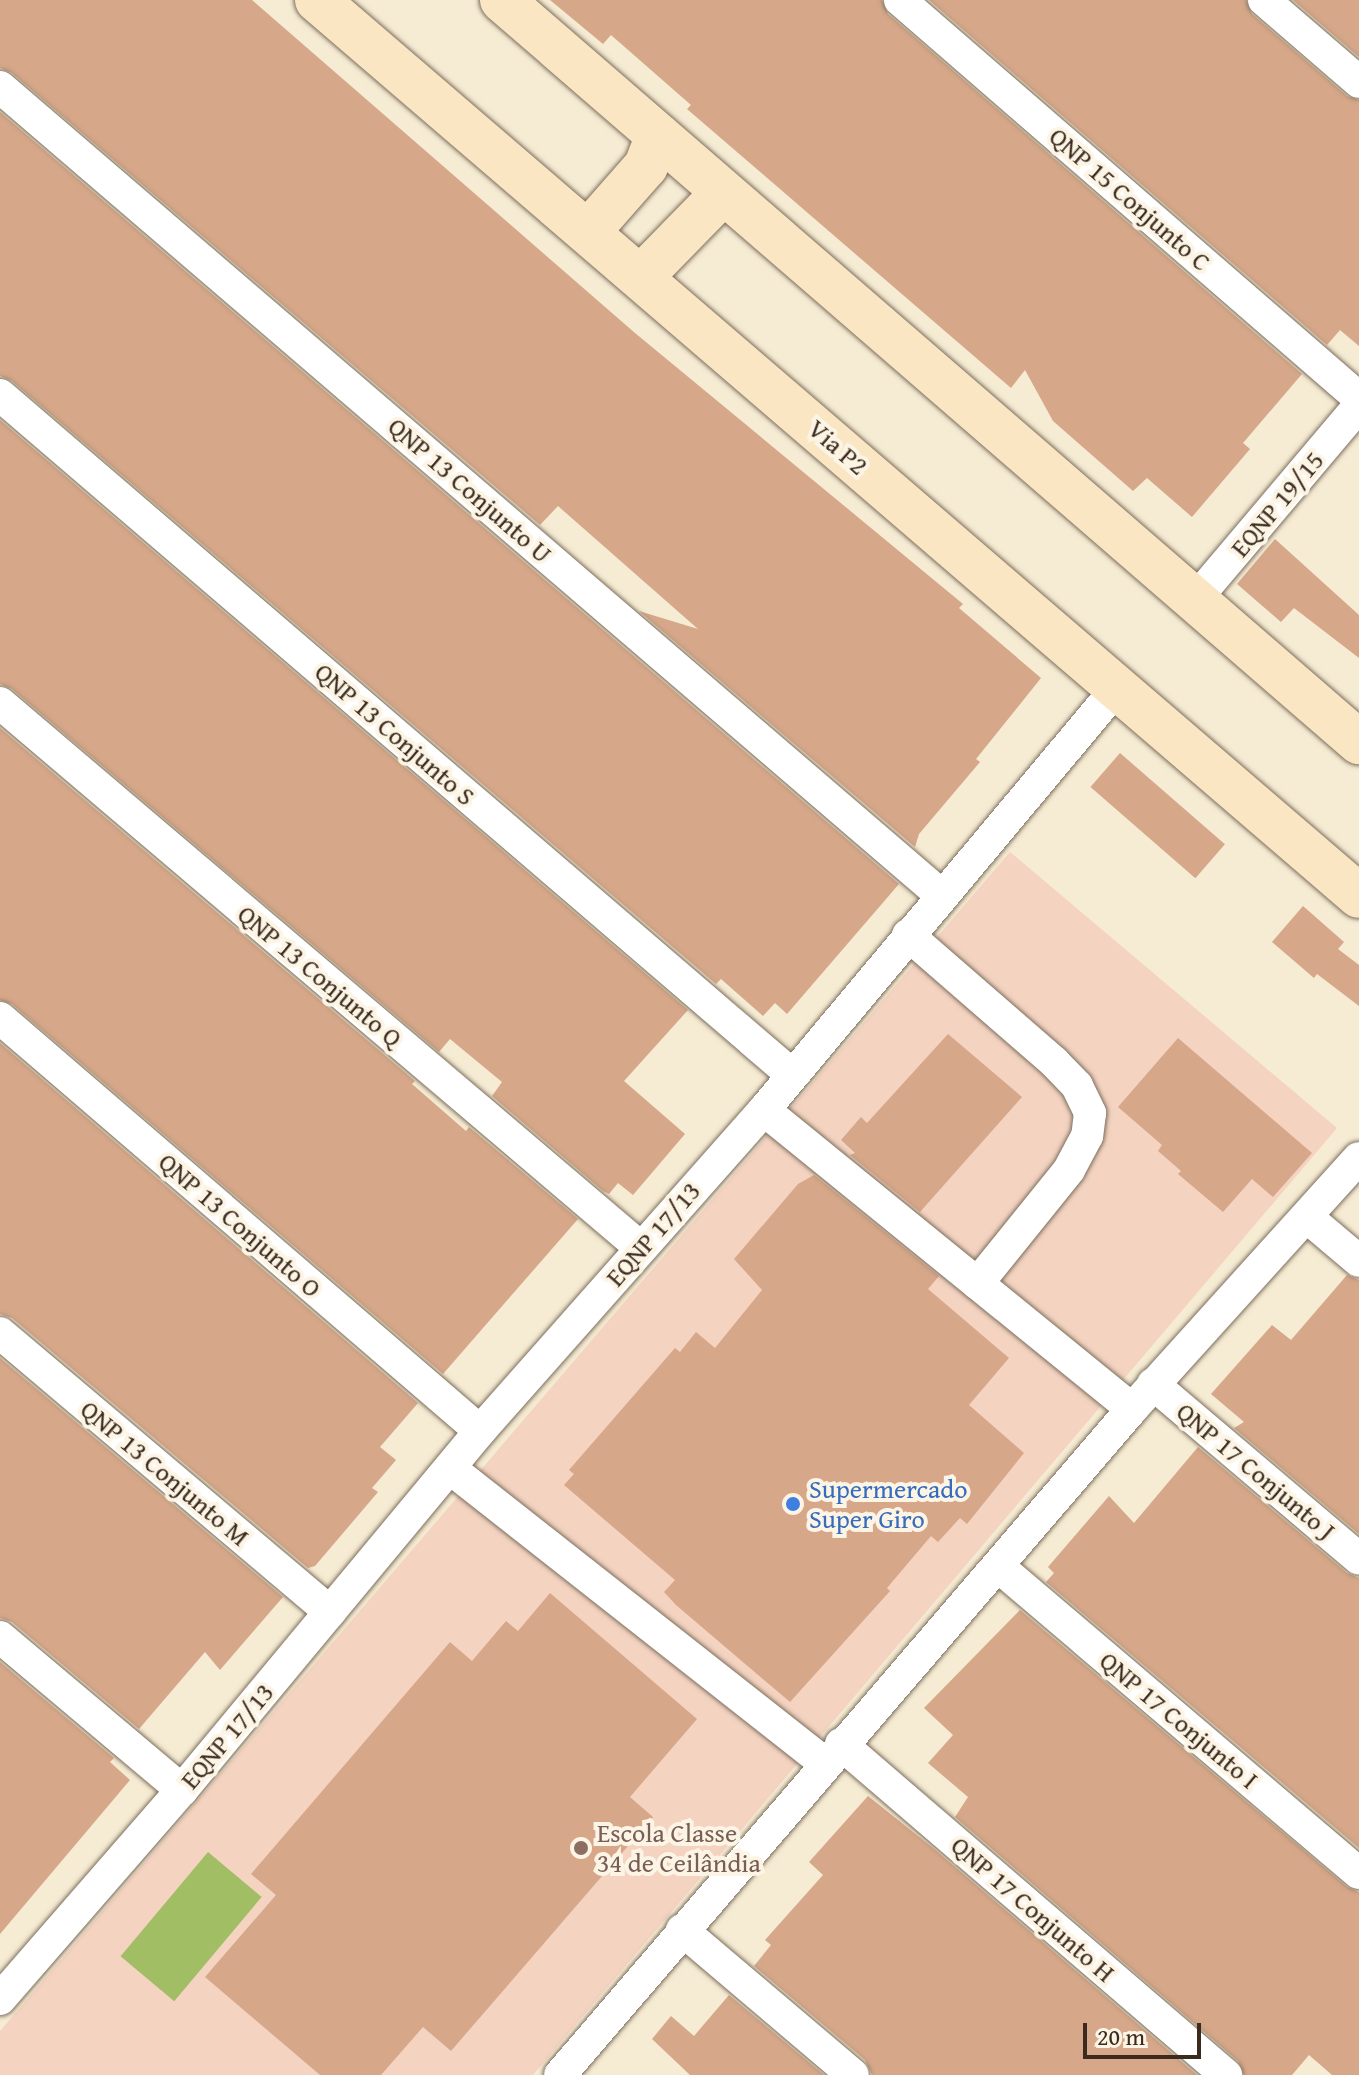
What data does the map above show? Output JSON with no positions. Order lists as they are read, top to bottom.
{
  "streets": {
    "main road": ["Via P2"],
    "street": [
      "QNP 15 Conjunto C",
      "QNP 13 Conjunto U",
      "EQNP 19/15",
      "QNP 13 Conjunto S",
      "QNP 13 Conjunto Q",
      "QNP 13 Conjunto O",
      "EQNP 17/13",
      "QNP 17 Conjunto J",
      "QNP 13 Conjunto M",
      "QNP 17 Conjunto I",
      "QNP 17 Conjunto H"
    ]
  },
  "crossings": [
    ["Via P2", "EQNP 17/13"],
    ["QNP 13 Conjunto U", "EQNP 17/13"],
    ["QNP 13 Conjunto S", "EQNP 17/13"],
    ["QNP 13 Conjunto Q", "EQNP 17/13"],
    ["QNP 13 Conjunto O", "EQNP 17/13"],
    ["EQNP 17/13", "QNP 13 Conjunto M"]
  ],
  "places": ["Supermercado Super Giro", "Escola Classe 34 de Ceilândia"],
  "scale_bar": "20 m"
}
